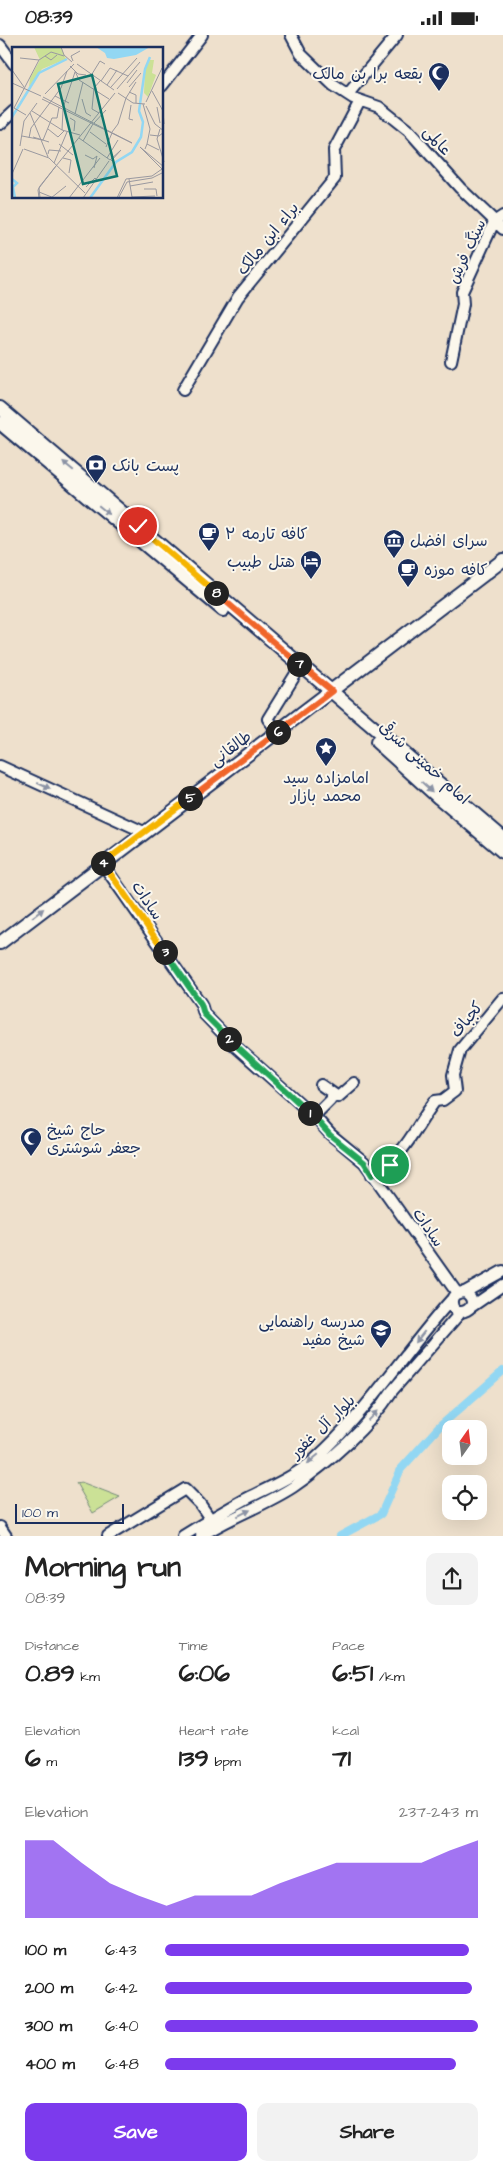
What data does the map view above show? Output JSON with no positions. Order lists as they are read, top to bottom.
{
  "streets": {
    "main road": ["طالقانی", "امام خمینی شرقی"],
    "street": [
      "عالمی",
      "براء ابن مالک",
      "سنگ فرش",
      "سادات",
      "کجباف",
      "بلوار آل غفور"
    ]
  },
  "crossings": [
    ["عالمی", "براء ابن مالک"],
    ["عالمی", "سنگ فرش"],
    ["طالقانی", "امام خمینی شرقی"],
    ["طالقانی", "سادات"],
    ["سادات", "کجباف"],
    ["سادات", "بلوار آل غفور"]
  ],
  "places": {
    "mosque": ["بقعه برا بن مالک", "حاج شیخ جعفر شوشتری"],
    "bank": ["پست بانک"],
    "cafe": ["کافه تارمه ۲", "کافه موزه"],
    "museum": ["سرای افضل"],
    "hotel": ["هتل طبیب"],
    "place": ["امامزاده سید محمد بازار"],
    "school or university": ["مدرسه راهنمایی شیخ مفید"]
  },
  "scale_bar": "100 m",
  "north": "top",
  "page": {
    "status": "08:39",
    "pins": [
      "8",
      "7",
      "6",
      "5",
      "4",
      "3",
      "2",
      "1"
    ],
    "scale": "100 m",
    "heading": ["Morning run", "08:39"],
    "stats": [
      ["Distance", "0.89 km"],
      ["Time", "6:06"],
      ["Pace", "6:51 /km"],
      ["Elevation", "6 m"],
      ["Heart rate", "139 bpm"],
      ["kcal", "71"]
    ],
    "chart": ["Elevation", "237–243 m"],
    "list": [
      {
        "name": "100 m",
        "note": "6:43"
      },
      {
        "name": "200 m",
        "note": "6:42"
      },
      {
        "name": "300 m",
        "note": "6:40"
      },
      {
        "name": "400 m",
        "note": "6:48"
      }
    ],
    "buttons": ["Save", "Share"]
  }
}
